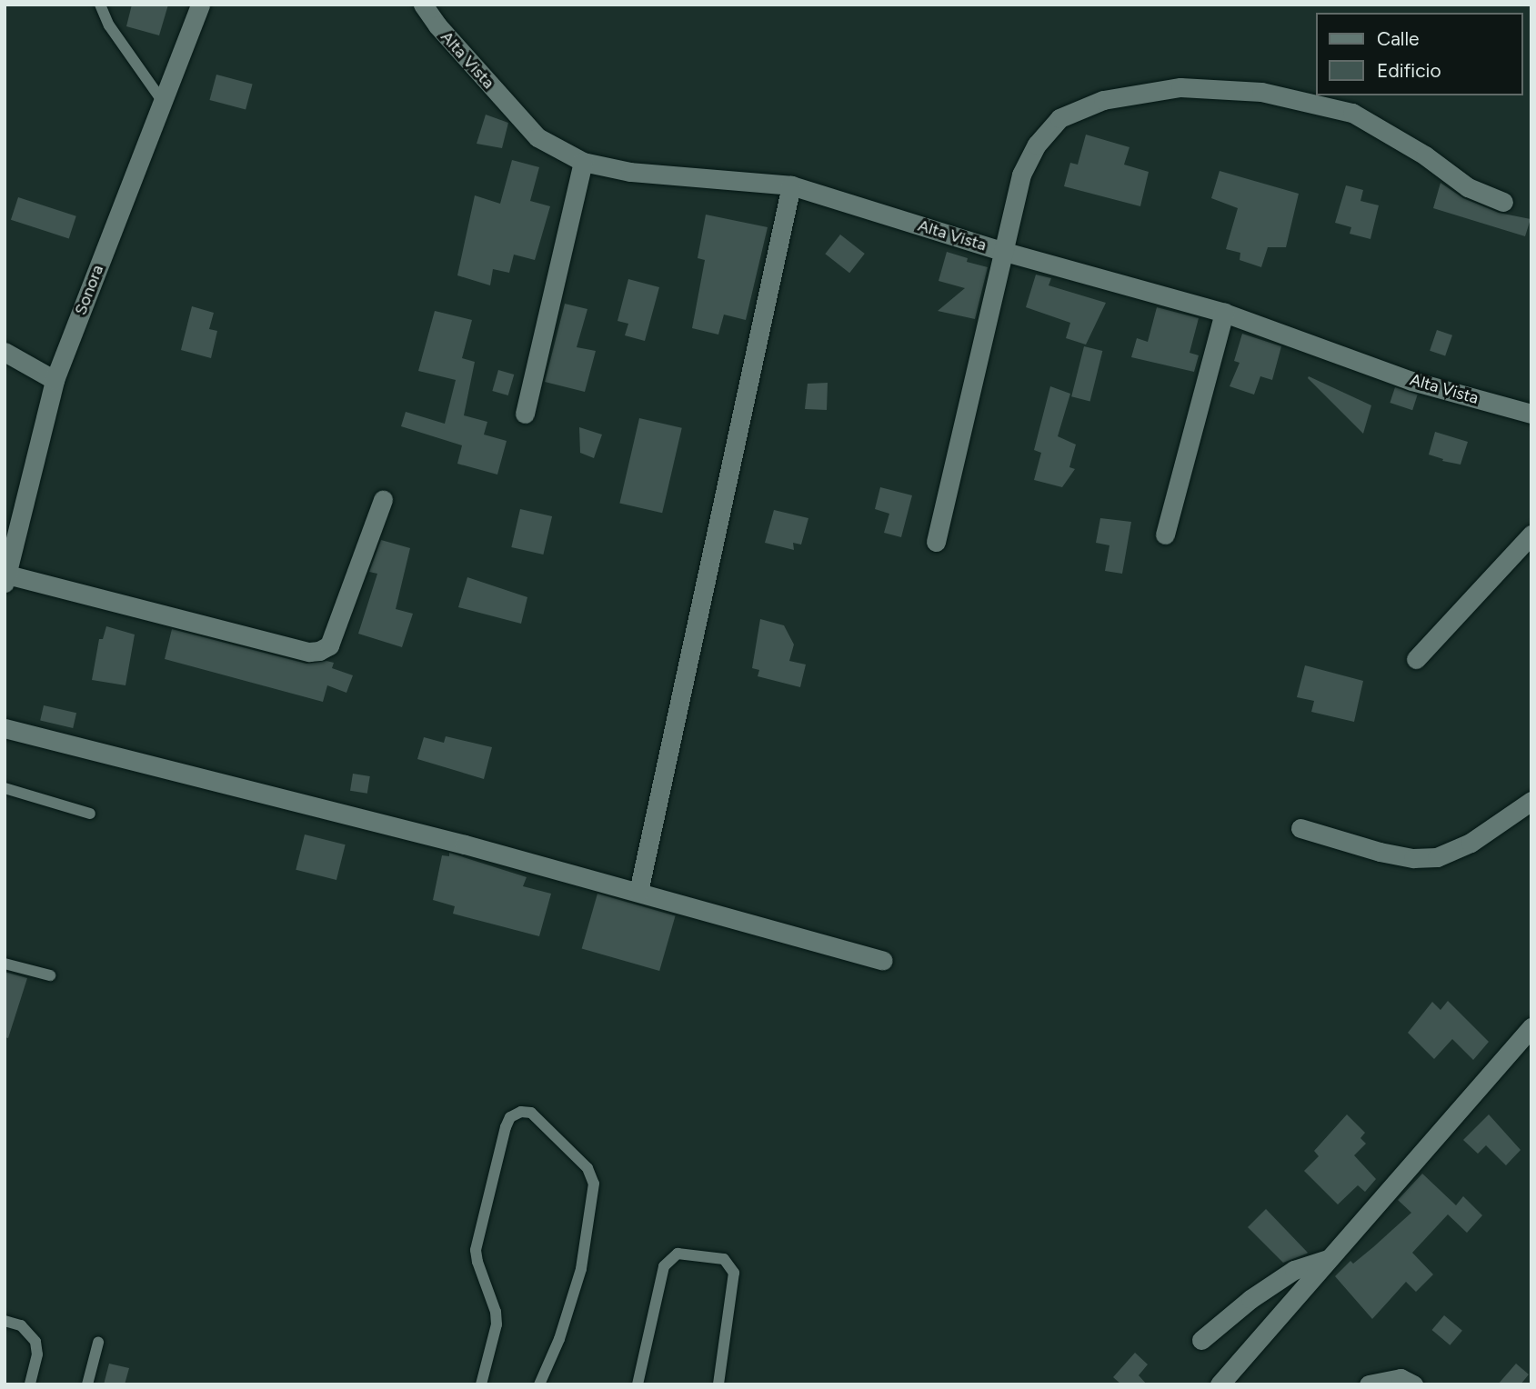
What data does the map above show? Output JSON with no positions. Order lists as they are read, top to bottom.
{
  "streets": {
    "street": ["Alta Vista", "Sonora"]
  },
  "legend": ["Calle", "Edificio"]
}
